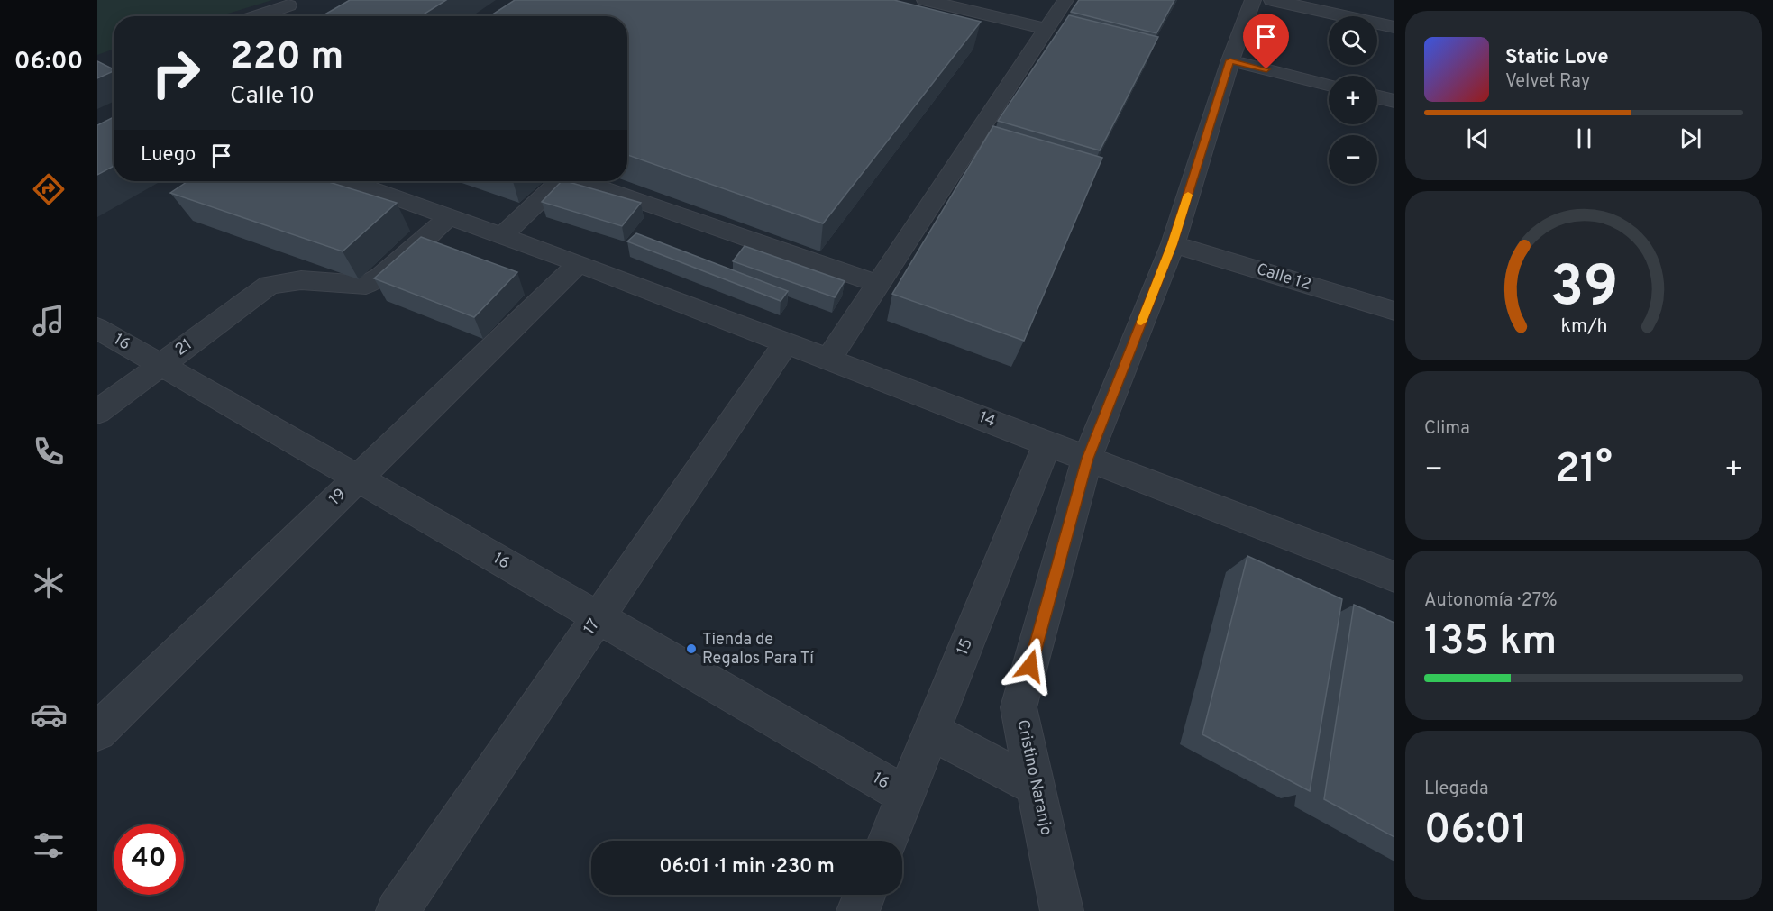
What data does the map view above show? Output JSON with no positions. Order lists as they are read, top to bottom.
{
  "streets": {
    "street": [
      "Calle 12",
      "16",
      "21",
      "14",
      "19",
      "17",
      "15",
      "Cristino Naranjo"
    ]
  },
  "crossings": [
    ["Calle 12", "Cristino Naranjo"],
    ["16", "21"],
    ["16", "19"],
    ["16", "17"],
    ["16", "15"],
    ["21", "14"],
    ["14", "19"],
    ["14", "17"],
    ["14", "15"],
    ["14", "Cristino Naranjo"]
  ],
  "places": ["Tienda de Regalos Para Tí"],
  "page": {
    "tabs": "06:00",
    "map_buttons": ["+", "−"],
    "turn": ["220 m", "Calle 10"],
    "song": ["Static Love", "Velvet Ray"],
    "then": "Luego",
    "tile": [
      "Clima",
      ["Autonomía · 27%", "135 km"],
      ["Llegada", "06:01"]
    ],
    "heat": ["−", "21°", "+"],
    "limit": "40",
    "trip": "06:01 · 1 min · 230 m",
    "gauge": ["39", "km/h"]
  }
}
